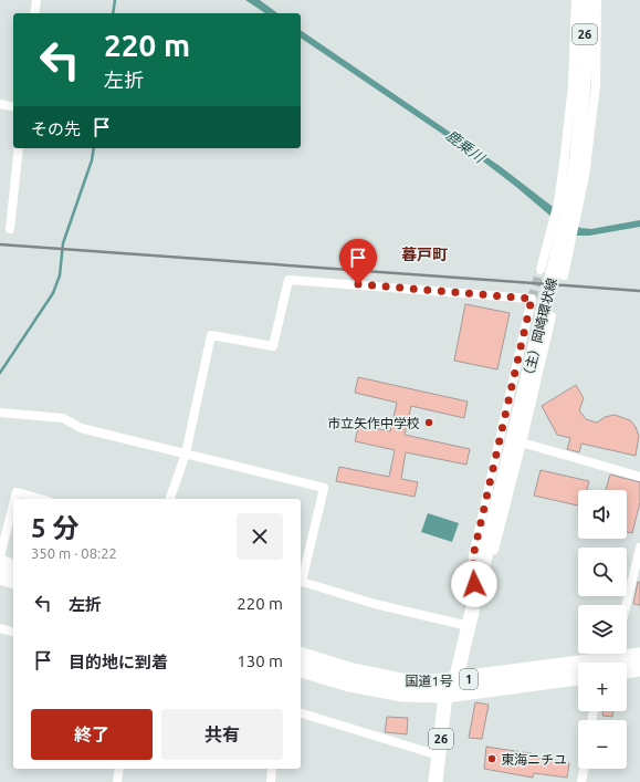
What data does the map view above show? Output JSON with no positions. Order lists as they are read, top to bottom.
{
  "streets": {
    "highway": ["1", "国道1号"],
    "main road": ["26", "（主）岡崎環状線"]
  },
  "crossings": [
    ["26", "（主）岡崎環状線"],
    ["26", "国道1号"],
    ["（主）岡崎環状線", "国道1号"]
  ],
  "districts": ["暮戸町"],
  "water": ["鹿乗川"],
  "places": ["市立矢作中学校", "東海ニチユ"],
  "page": {
    "turn": ["220 m", "左折"],
    "then": "その先",
    "map_buttons": ["+", "−"],
    "heading": ["5 分", "350 m · 08:22"],
    "list": [
      {
        "name": "左折",
        "value": "220 m"
      },
      {
        "name": "目的地に到着",
        "value": "130 m"
      }
    ],
    "buttons": ["終了", "共有"]
  }
}
